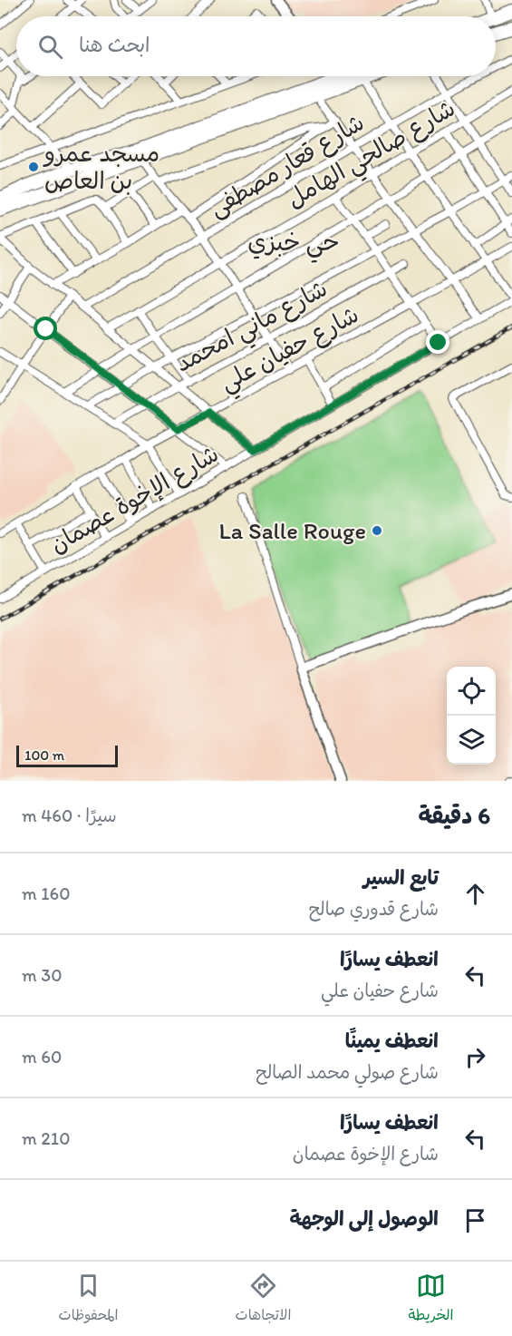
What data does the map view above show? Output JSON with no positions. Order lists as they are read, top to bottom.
{
  "streets": {
    "street": [
      "شارع صالحي الهامل",
      "شارع قعار مصطفى",
      "شارع ماني امحمد",
      "شارع حفيان علي",
      "شارع الإخوة عصمان"
    ]
  },
  "districts": ["حي خبزي"],
  "places": ["مسجد عمرو بن العاص", "La Salle Rouge"],
  "scale_bar": "100 m",
  "page": {
    "search": "ابحث هنا",
    "scale": "100 m",
    "heading": ["6 دقيقة", "سيرًا · 460 m"],
    "list": [
      ["تابع السير", "شارع قدوري صالح", "160 m"],
      ["انعطف يسارًا", "شارع حفيان علي", "30 m"],
      ["انعطف يمينًا", "شارع صولي محمد الصالح", "60 m"],
      ["انعطف يسارًا", "شارع الإخوة عصمان", "210 m"],
      "الوصول إلى الوجهة"
    ],
    "nav": ["الخريطة", "الاتجاهات", "المحفوظات"]
  }
}
